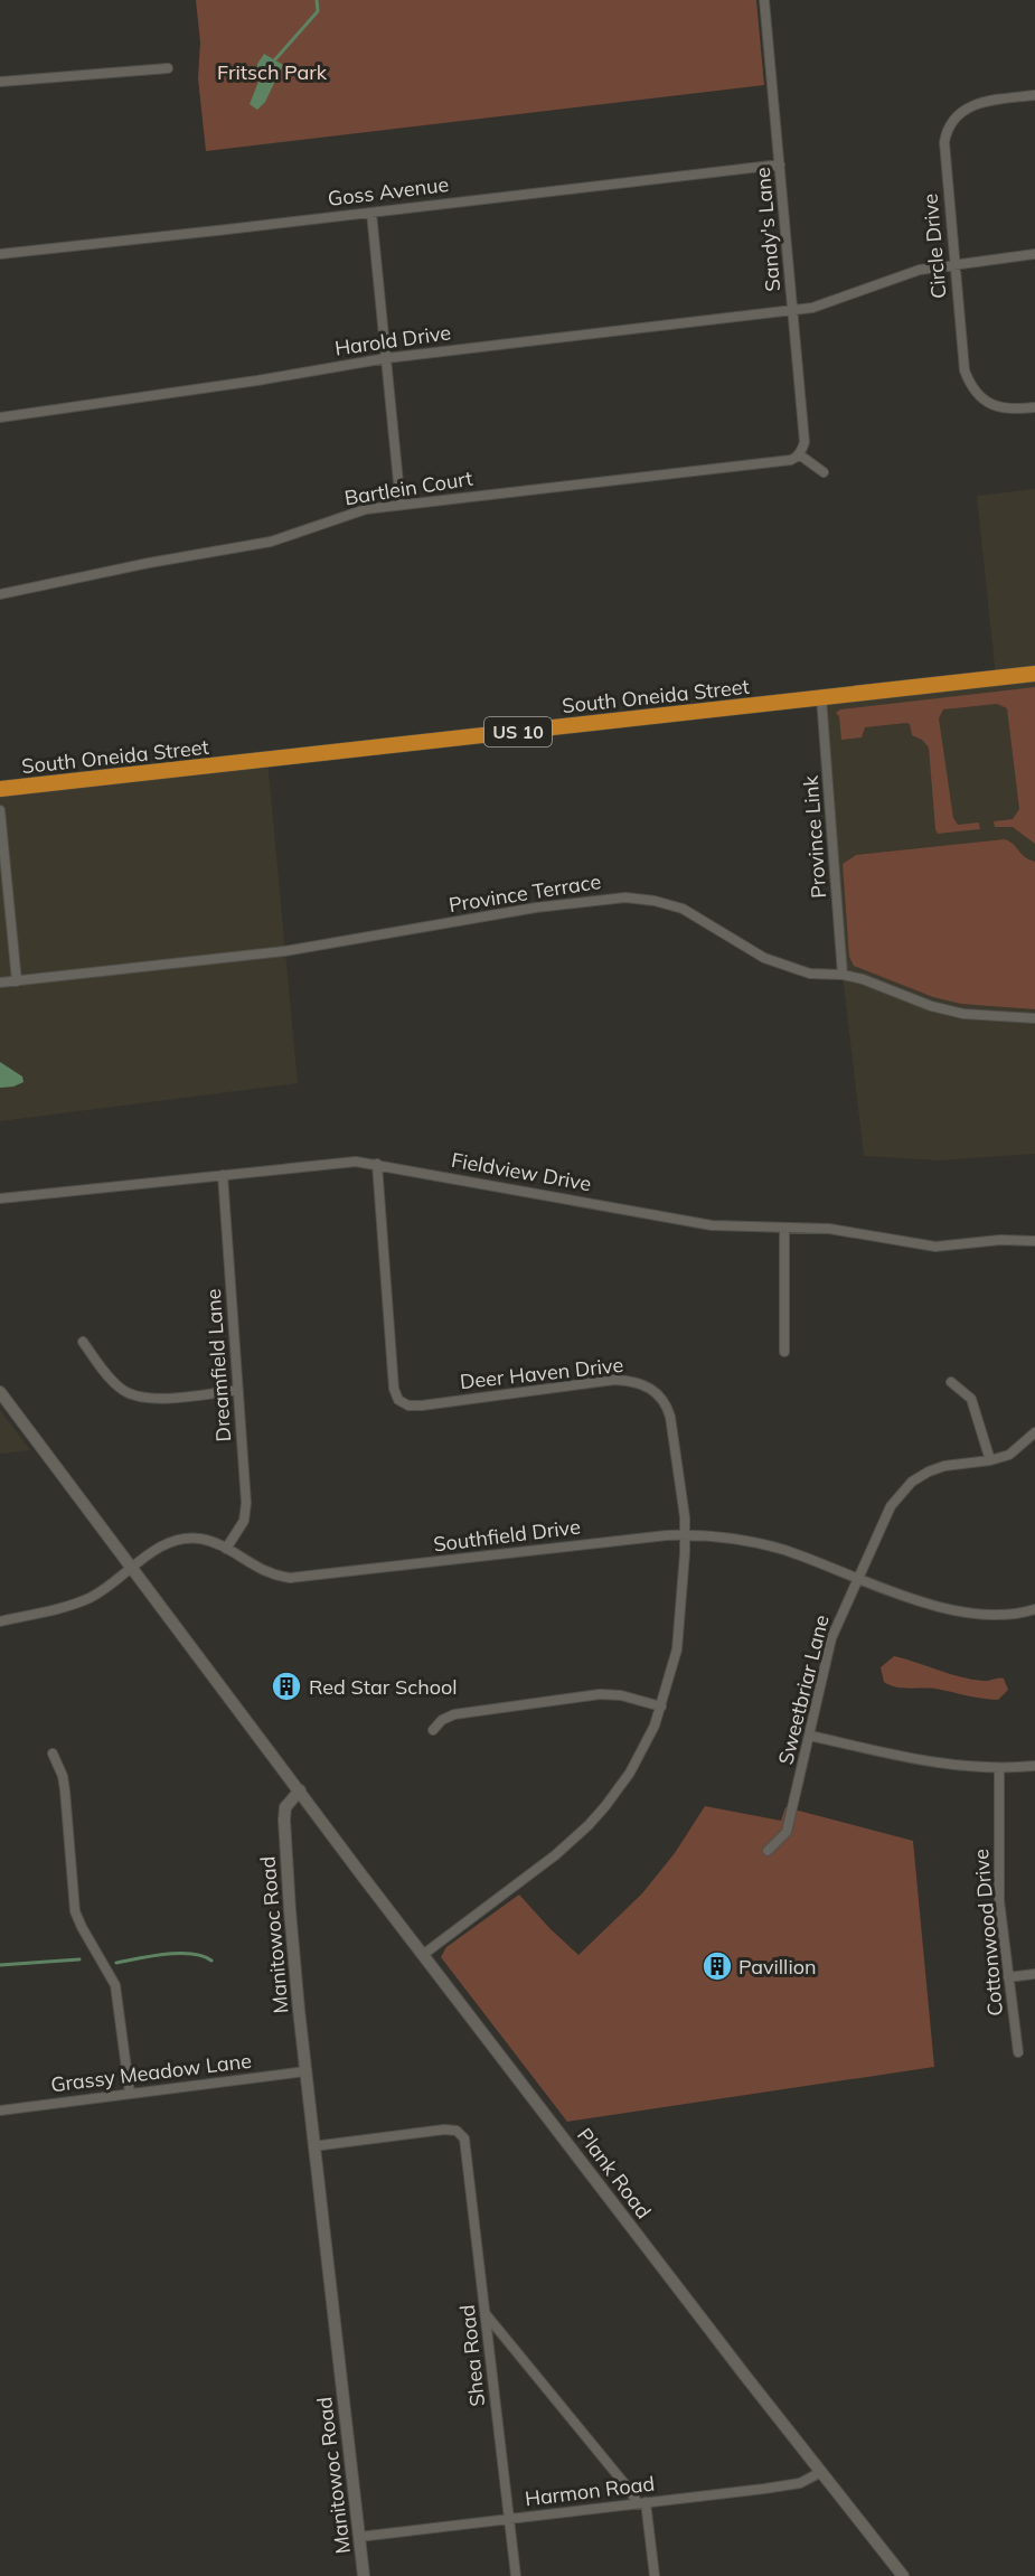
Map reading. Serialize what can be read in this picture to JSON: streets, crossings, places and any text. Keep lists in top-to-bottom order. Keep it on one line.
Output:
{"streets":{"highway":["South Oneida Street","US 10"],"street":["Goss Avenue","Sandy's Lane","Circle Drive","Harold Drive","Bartlein Court","Province Link","Province Terrace","Fieldview Drive","Dreamfield Lane","Deer Haven Drive","Southfield Drive","Sweetbriar Lane","Cottonwood Drive","Manitowoc Road","Grassy Meadow Lane","Plank Road","Shea Road","Harmon Road"]},"crossings":[["Goss Avenue","Sandy's Lane"],["Sandy's Lane","Harold Drive"],["Sandy's Lane","Bartlein Court"],["Circle Drive","Harold Drive"],["South Oneida Street","Province Link"],["Province Link","Province Terrace"],["Fieldview Drive","Dreamfield Lane"],["Fieldview Drive","Deer Haven Drive"],["Dreamfield Lane","Southfield Drive"],["Deer Haven Drive","Southfield Drive"],["Deer Haven Drive","Plank Road"],["Southfield Drive","Sweetbriar Lane"],["Manitowoc Road","Grassy Meadow Lane"],["Manitowoc Road","Plank Road"],["Manitowoc Road","Shea Road"],["Manitowoc Road","Harmon Road"],["Plank Road","Harmon Road"],["Shea Road","Harmon Road"]],"parks":["Fritsch Park"],"places":{"building":["Red Star School","Pavillion"]}}
